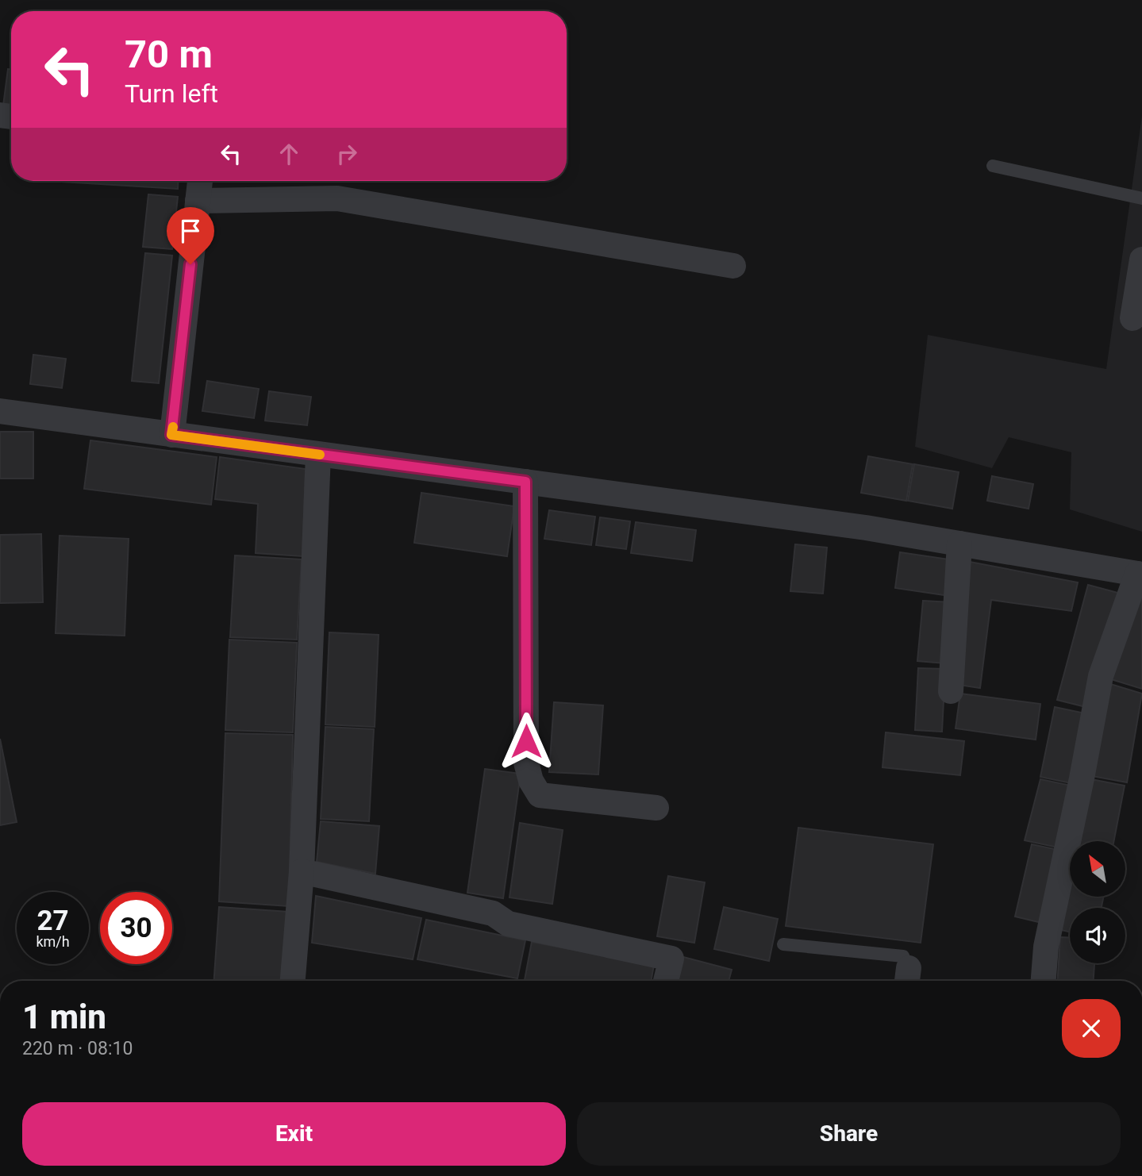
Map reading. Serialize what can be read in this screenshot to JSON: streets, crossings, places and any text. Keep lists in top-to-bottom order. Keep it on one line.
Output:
{"north":"top left","page":{"turn":["70 m","Turn left"],"speed":"27 km/h","limit":"30","heading":["1 min","220 m · 08:10"],"buttons":["Exit","Share"]}}
